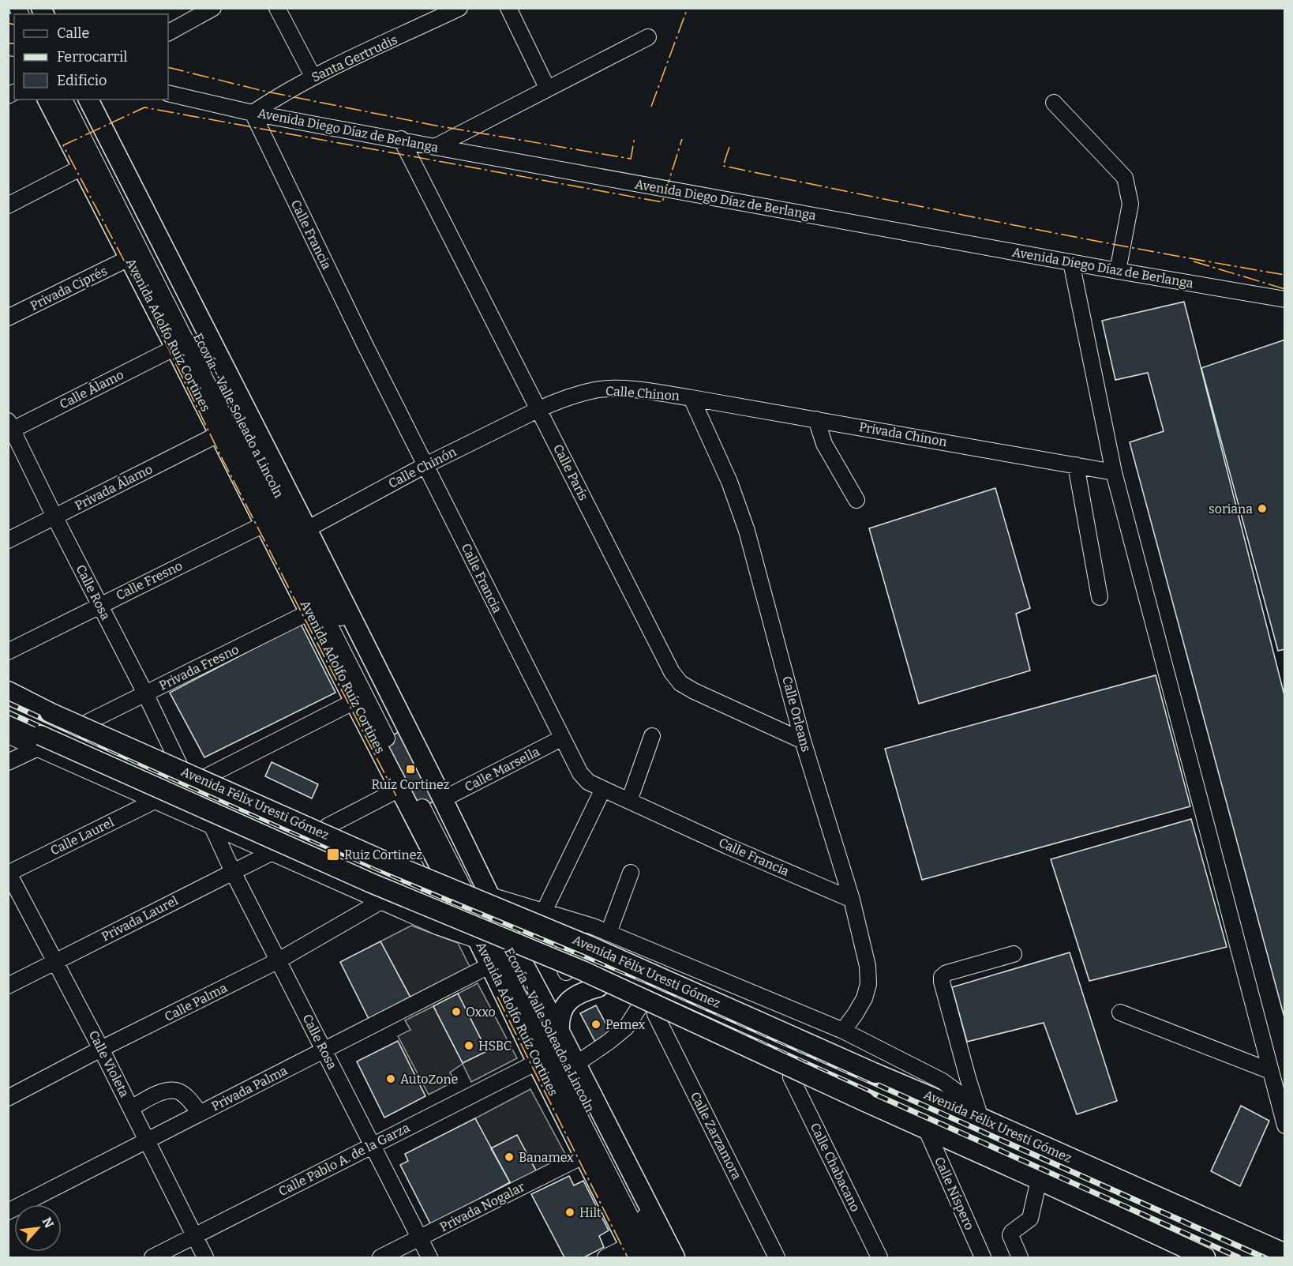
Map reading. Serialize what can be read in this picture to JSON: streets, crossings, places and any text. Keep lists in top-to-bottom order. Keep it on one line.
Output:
{"streets":{"main road":["Avenida Adolfo Ruíz Cortines","Avenida Félix Uresti Gómez"],"street":["Santa Gertrudis","Avenida Diego Díaz de Berlanga","Calle Francia","Privada Ciprés","Calle Álamo","Calle Chinon","Ecovía - Valle Soleado a Lincoln","Privada Chinon","Calle Chinón","Calle París","Privada Álamo","Calle Fresno","Calle Rosa","Privada Fresno","Calle Orleans","Calle Marsella","Calle Laurel","Privada Laurel","Calle Palma","Calle Violeta","Privada Palma","Calle Zarzamora","Calle Pablo A. de la Garza","Calle Chabacano","Calle Níspero","Privada Nogalar"]},"crossings":[["Santa Gertrudis","Avenida Diego Díaz de Berlanga"],["Santa Gertrudis","Calle Francia"],["Avenida Diego Díaz de Berlanga","Calle Francia"],["Avenida Diego Díaz de Berlanga","Calle París"],["Calle Francia","Calle Chinón"],["Calle Francia","Calle Orleans"],["Calle Francia","Calle Marsella"],["Privada Ciprés","Avenida Adolfo Ruíz Cortines"],["Avenida Adolfo Ruíz Cortines","Calle Álamo"],["Avenida Adolfo Ruíz Cortines","Privada Álamo"],["Avenida Adolfo Ruíz Cortines","Calle Fresno"],["Avenida Adolfo Ruíz Cortines","Privada Fresno"],["Avenida Adolfo Ruíz Cortines","Privada Palma"],["Avenida Adolfo Ruíz Cortines","Calle Pablo A. de la Garza"],["Avenida Adolfo Ruíz Cortines","Privada Nogalar"],["Calle Álamo","Calle Rosa"],["Calle Chinon","Privada Chinon"],["Calle Chinon","Calle Chinón"],["Calle Chinon","Calle París"],["Calle Chinon","Calle Orleans"],["Privada Chinon","Calle Orleans"],["Calle Chinón","Calle París"],["Calle París","Calle Orleans"],["Privada Álamo","Calle Rosa"],["Calle Fresno","Calle Rosa"],["Calle Rosa","Privada Fresno"],["Calle Rosa","Privada Laurel"],["Calle Rosa","Calle Palma"],["Calle Rosa","Privada Palma"],["Calle Rosa","Calle Pablo A. de la Garza"],["Calle Rosa","Privada Nogalar"],["Avenida Félix Uresti Gómez","Calle Níspero"],["Calle Laurel","Calle Violeta"],["Privada Laurel","Calle Violeta"],["Calle Palma","Calle Violeta"],["Calle Violeta","Privada Palma"],["Calle Violeta","Calle Pablo A. de la Garza"]],"places":{"other":["soriana","Oxxo","Pemex","HSBC","AutoZone","Banamex","Hilt"],"transit":["Ruíz Cortinez","Ruiz Cortinez"]},"legend":["Calle","Ferrocarril","Edificio"],"north":"top right"}
